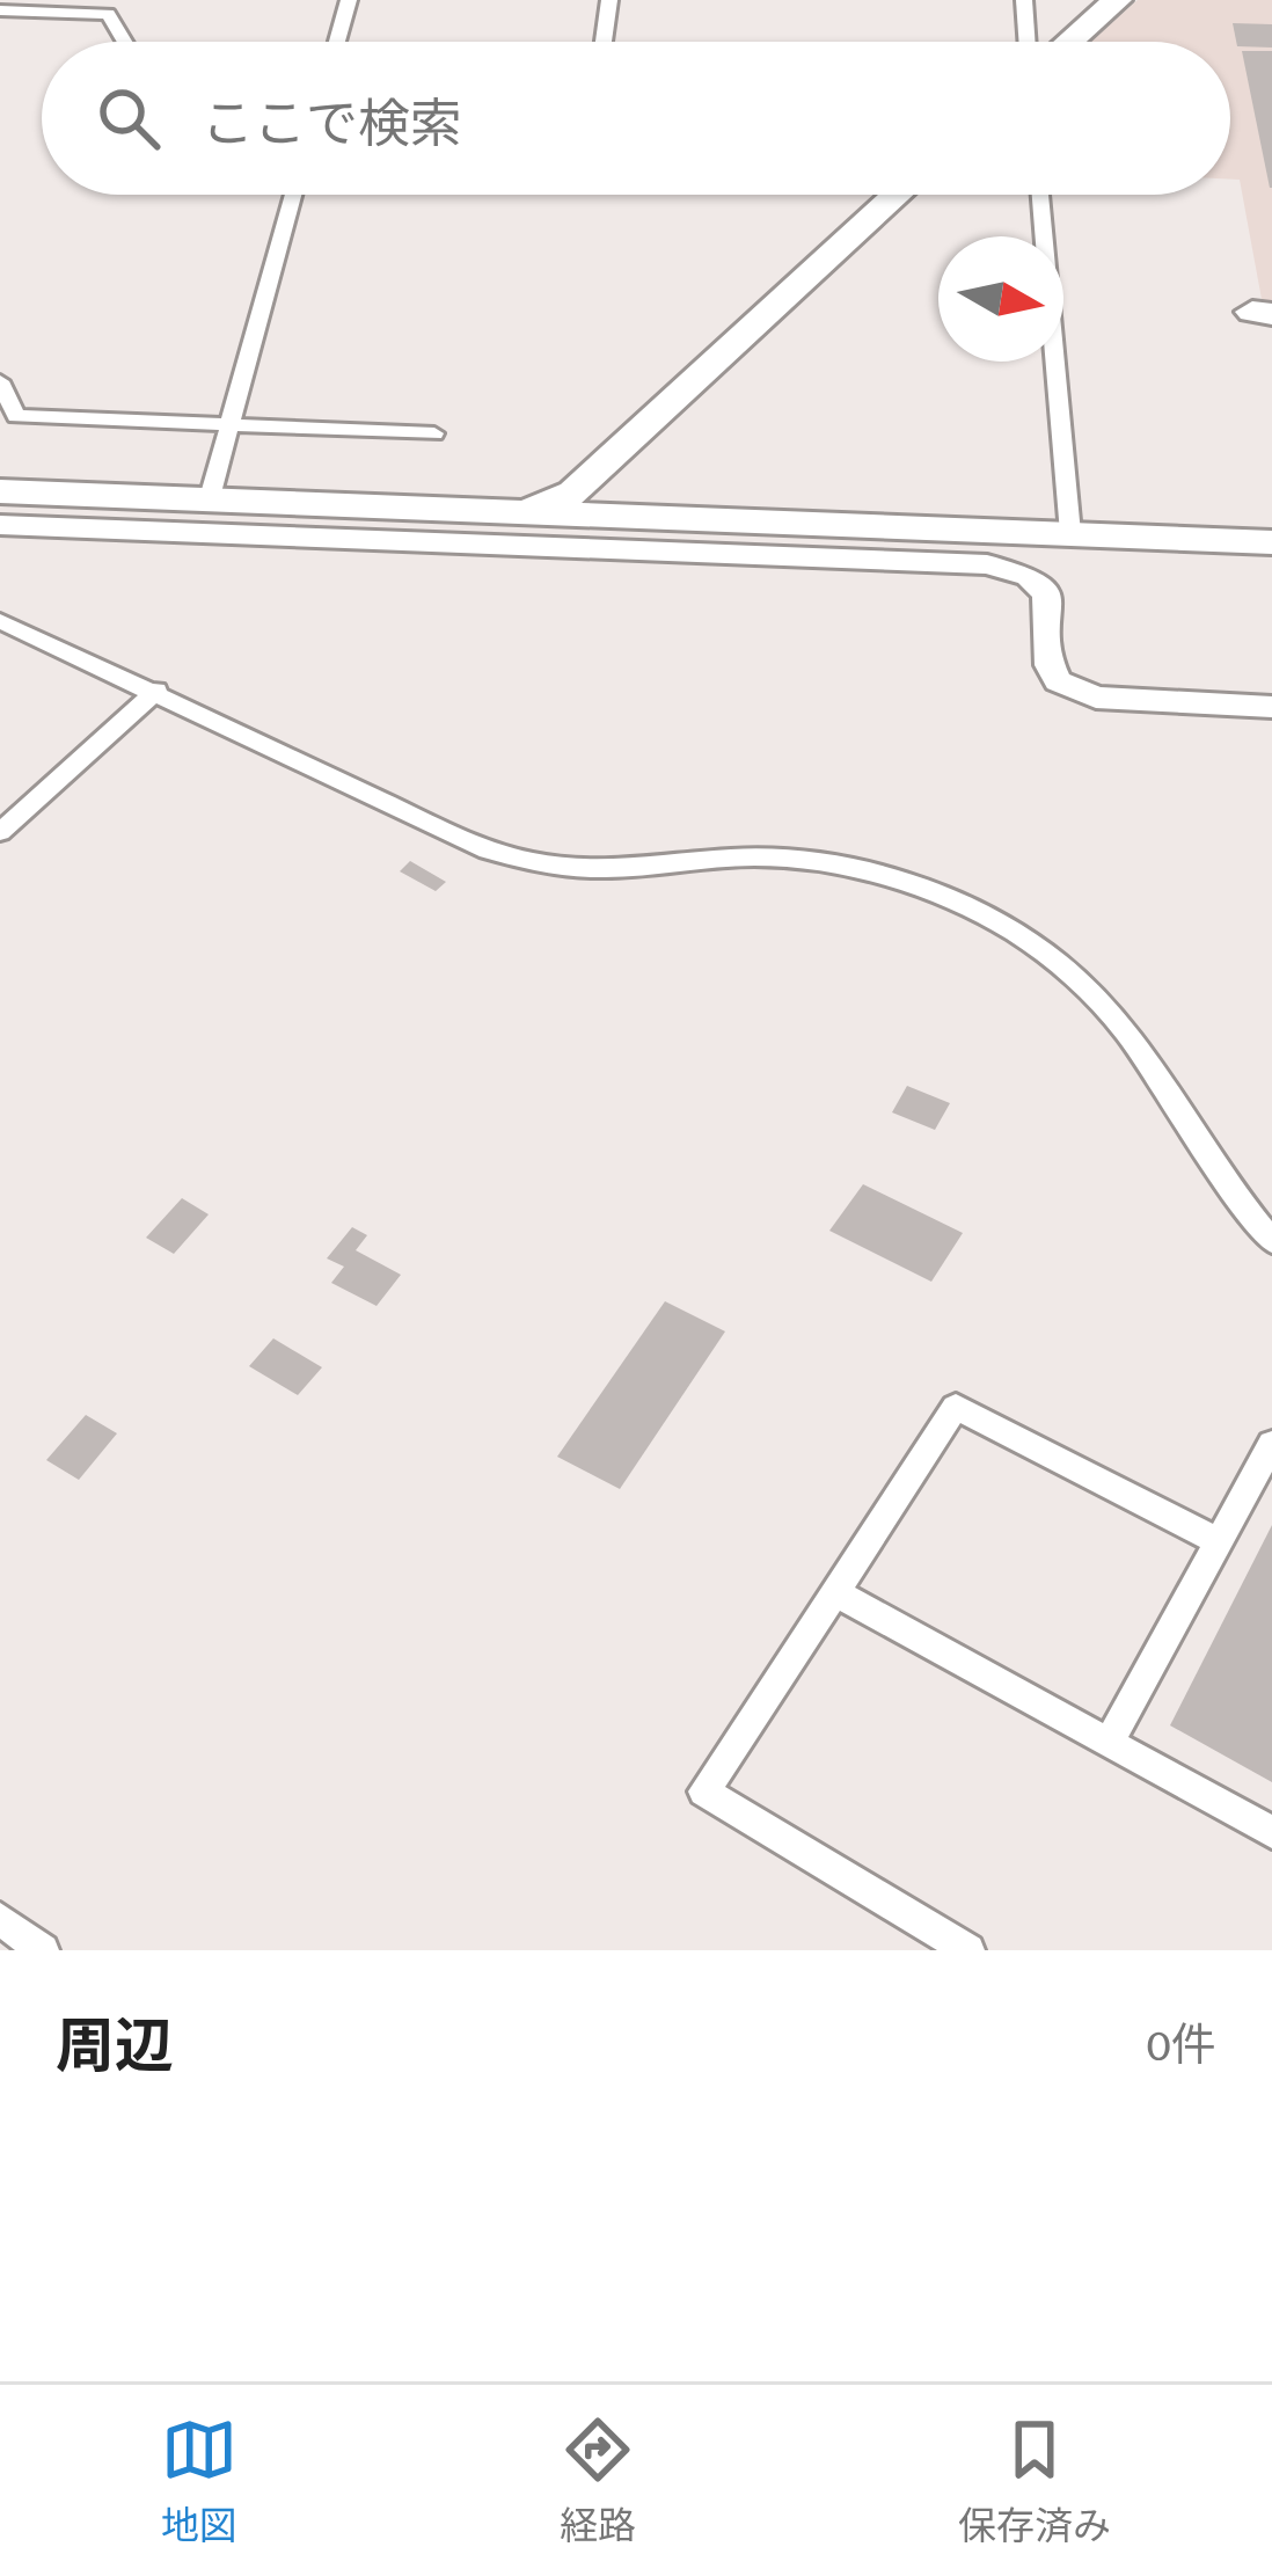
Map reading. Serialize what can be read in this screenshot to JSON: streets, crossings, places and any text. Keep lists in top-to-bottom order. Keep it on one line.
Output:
{"north":"right","page":{"search":"ここで検索","heading":["周辺","0件"],"nav":["地図","経路","保存済み"]}}
